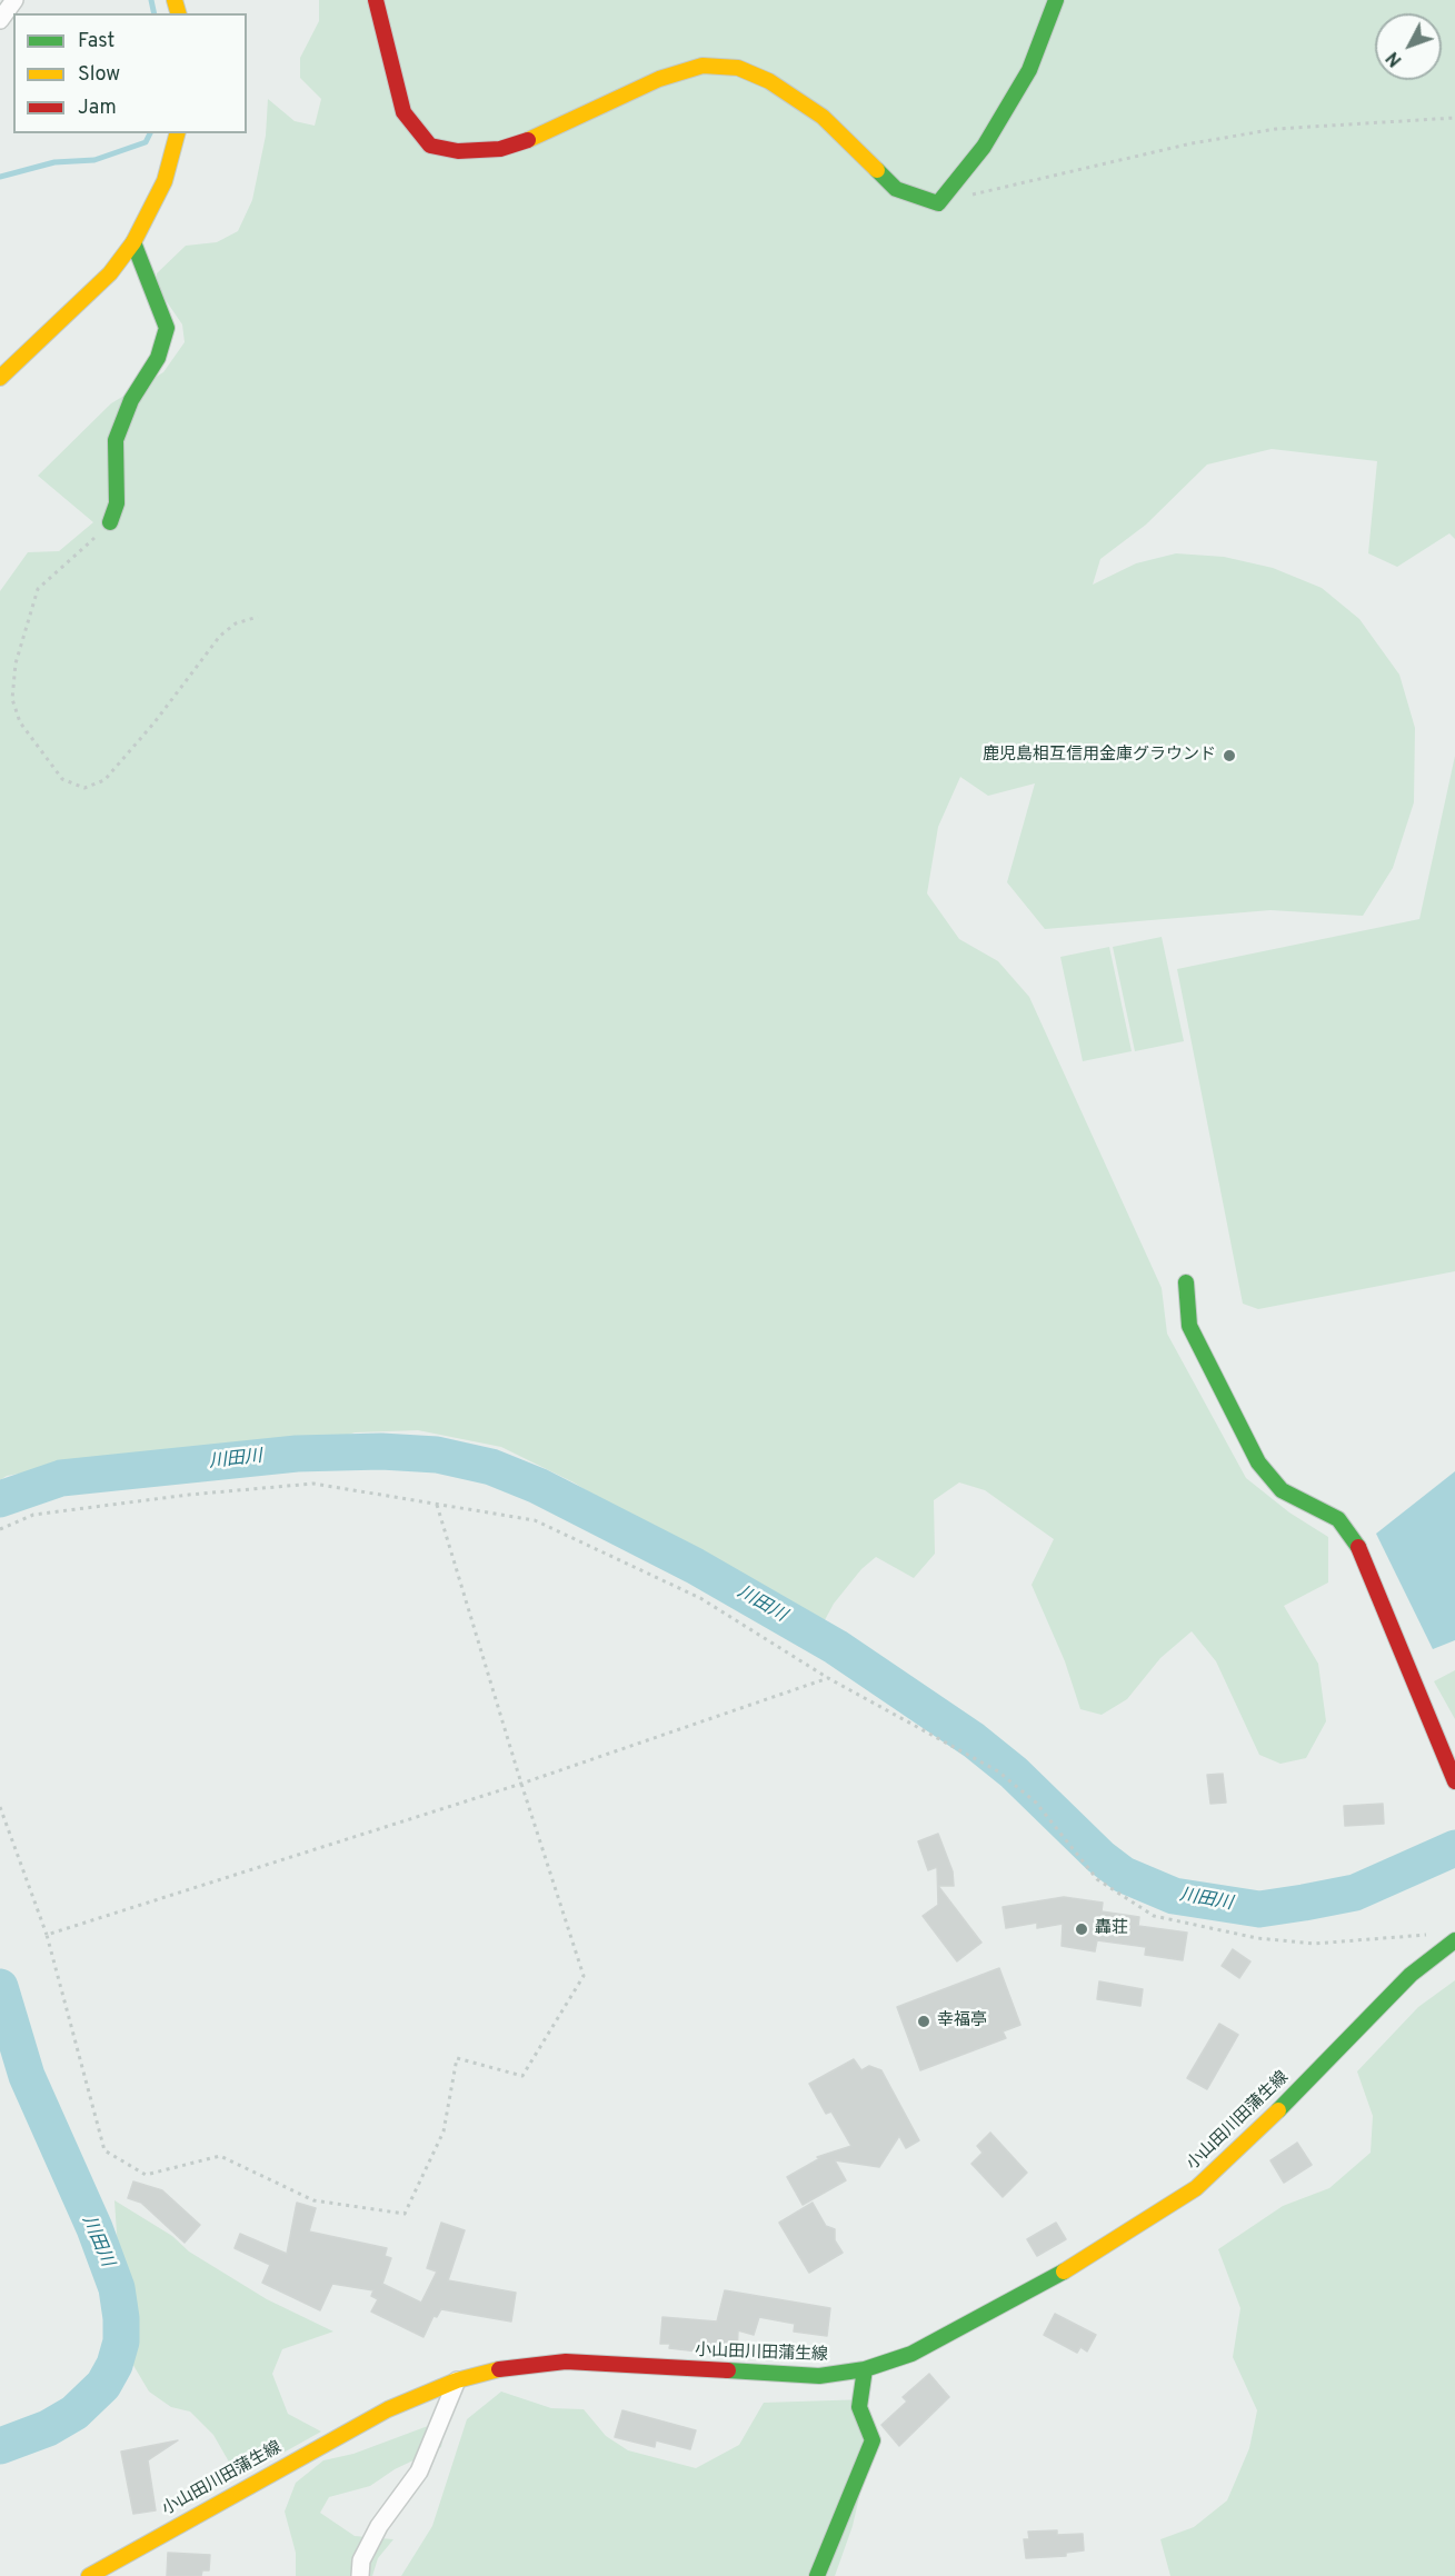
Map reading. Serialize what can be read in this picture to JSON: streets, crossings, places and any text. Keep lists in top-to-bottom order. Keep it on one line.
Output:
{"streets":{"street":["小山田川田蒲生線"]},"water":["川田川"],"places":["鹿児島相互信用金庫グラウンド","轟荘","幸福亭"],"legend":["Fast","Slow","Jam"],"north":"bottom left"}
